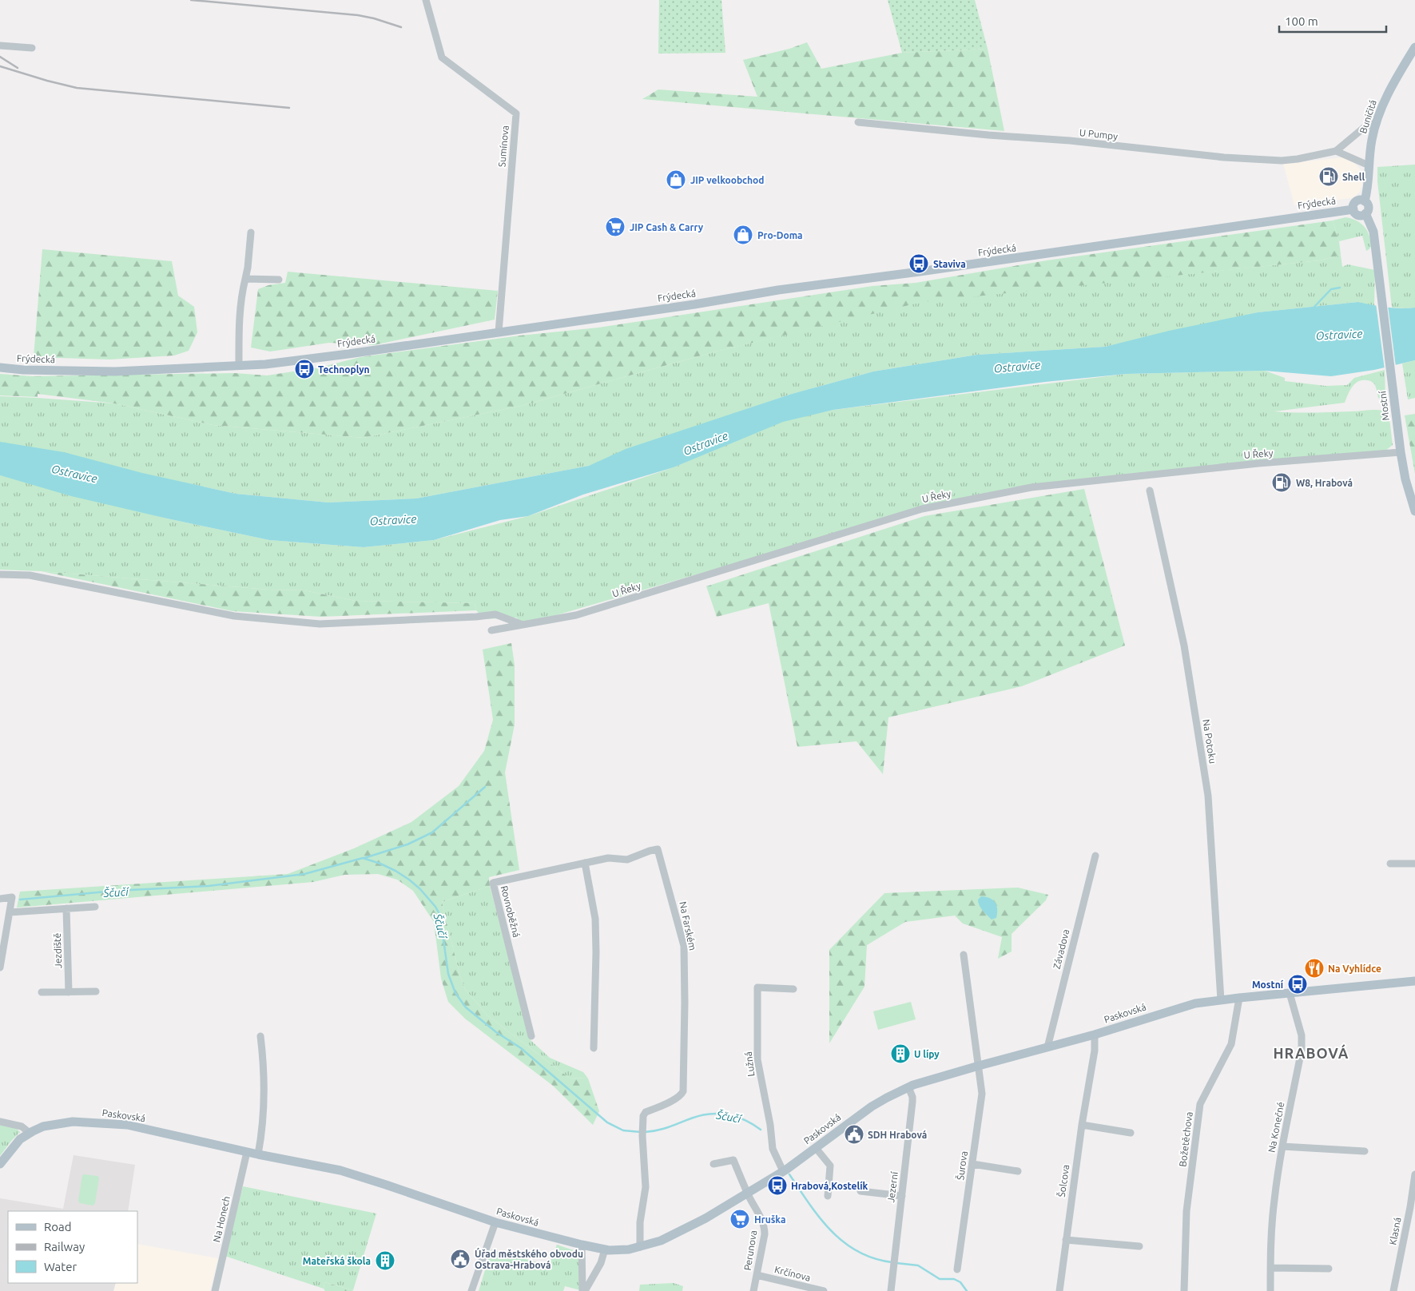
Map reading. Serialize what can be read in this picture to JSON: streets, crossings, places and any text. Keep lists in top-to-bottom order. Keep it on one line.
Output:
{"streets":{"main road":["Buničitá","Frýdecká","Mostní","Paskovská"],"street":["U Pumpy","Sumínova","U Řeky","Na Potoku","Rovnoběžná","Na Farském","Závadova","Jezdiště","Lužná","Na Konečné","Božetěchova","Šurova","Šolcova","Jezerní","Na Honech","Klasná","Perunova","Krčínova"]},"crossings":[["Buničitá","U Pumpy"],["Buničitá","Frýdecká"],["Buničitá","Mostní"],["Sumínova","Frýdecká"],["Frýdecká","Mostní"],["Mostní","U Řeky"],["Na Potoku","Paskovská"],["Rovnoběžná","Na Farském"],["Na Farském","Paskovská"],["Závadova","Paskovská"],["Paskovská","Lužná"],["Paskovská","Na Konečné"],["Paskovská","Božetěchova"],["Paskovská","Šurova"],["Paskovská","Šolcova"],["Paskovská","Jezerní"],["Paskovská","Na Honech"],["Paskovská","Perunova"],["Perunova","Krčínova"]],"districts":["HRABOVÁ"],"water":["Ostravice","Ščučí"],"places":{"fuel station":["Shell","W8, Hrabová"],"shop":["JIP velkoobchod","Pro-Doma"],"supermarket":["JIP Cash & Carry","Hruška"],"bus stop":["Staviva","Technoplyn","Mostní","Hrabová,Kostelík"],"restaurant":["Na Vyhlídce"],"building":["U lípy","Mateřská škola"],"public building":["SDH Hrabová","Úřad městského obvodu Ostrava-Hrabová"]},"legend":["Road","Railway","Water"],"scale_bar":"100 m"}
